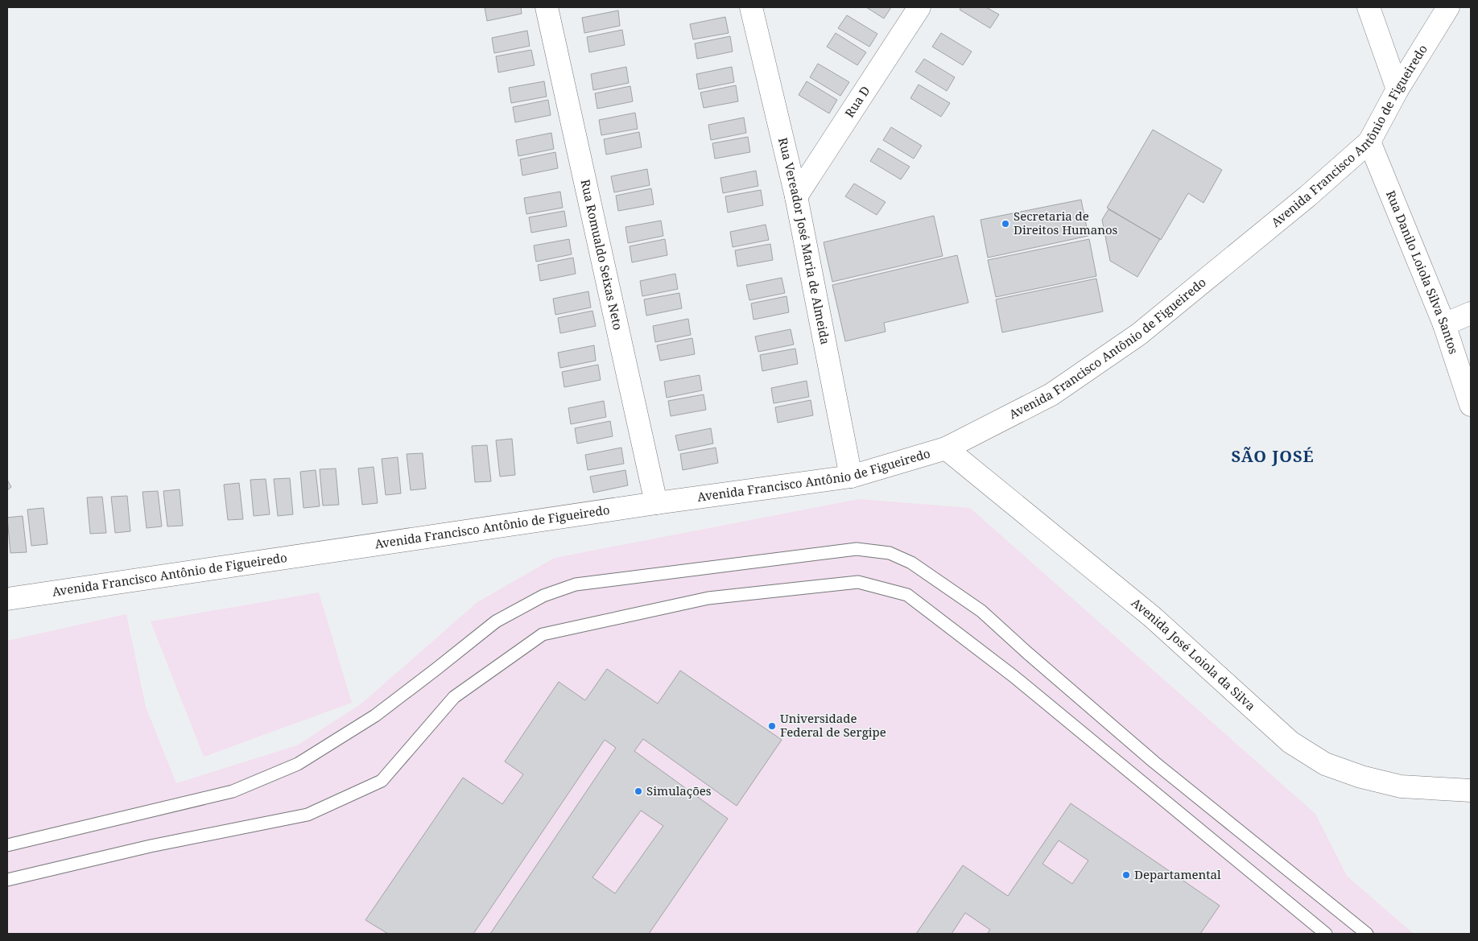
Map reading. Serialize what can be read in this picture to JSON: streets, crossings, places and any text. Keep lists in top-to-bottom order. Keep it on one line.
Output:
{"streets":{"street":["Rua D","Avenida Francisco Antônio de Figueiredo","Rua Vereador José Maria de Almeida","Rua Romualdo Seixas Neto","Rua Danilo Loiola Silva Santos","Avenida José Loiola da Silva"]},"crossings":[["Rua D","Rua Vereador José Maria de Almeida"],["Avenida Francisco Antônio de Figueiredo","Rua Vereador José Maria de Almeida"],["Avenida Francisco Antônio de Figueiredo","Rua Romualdo Seixas Neto"],["Avenida Francisco Antônio de Figueiredo","Rua Danilo Loiola Silva Santos"],["Avenida Francisco Antônio de Figueiredo","Avenida José Loiola da Silva"]],"districts":["SÃO JOSÉ"],"places":["Secretaria de Direitos Humanos","Universidade Federal de Sergipe","Simulações","Departamental"]}
